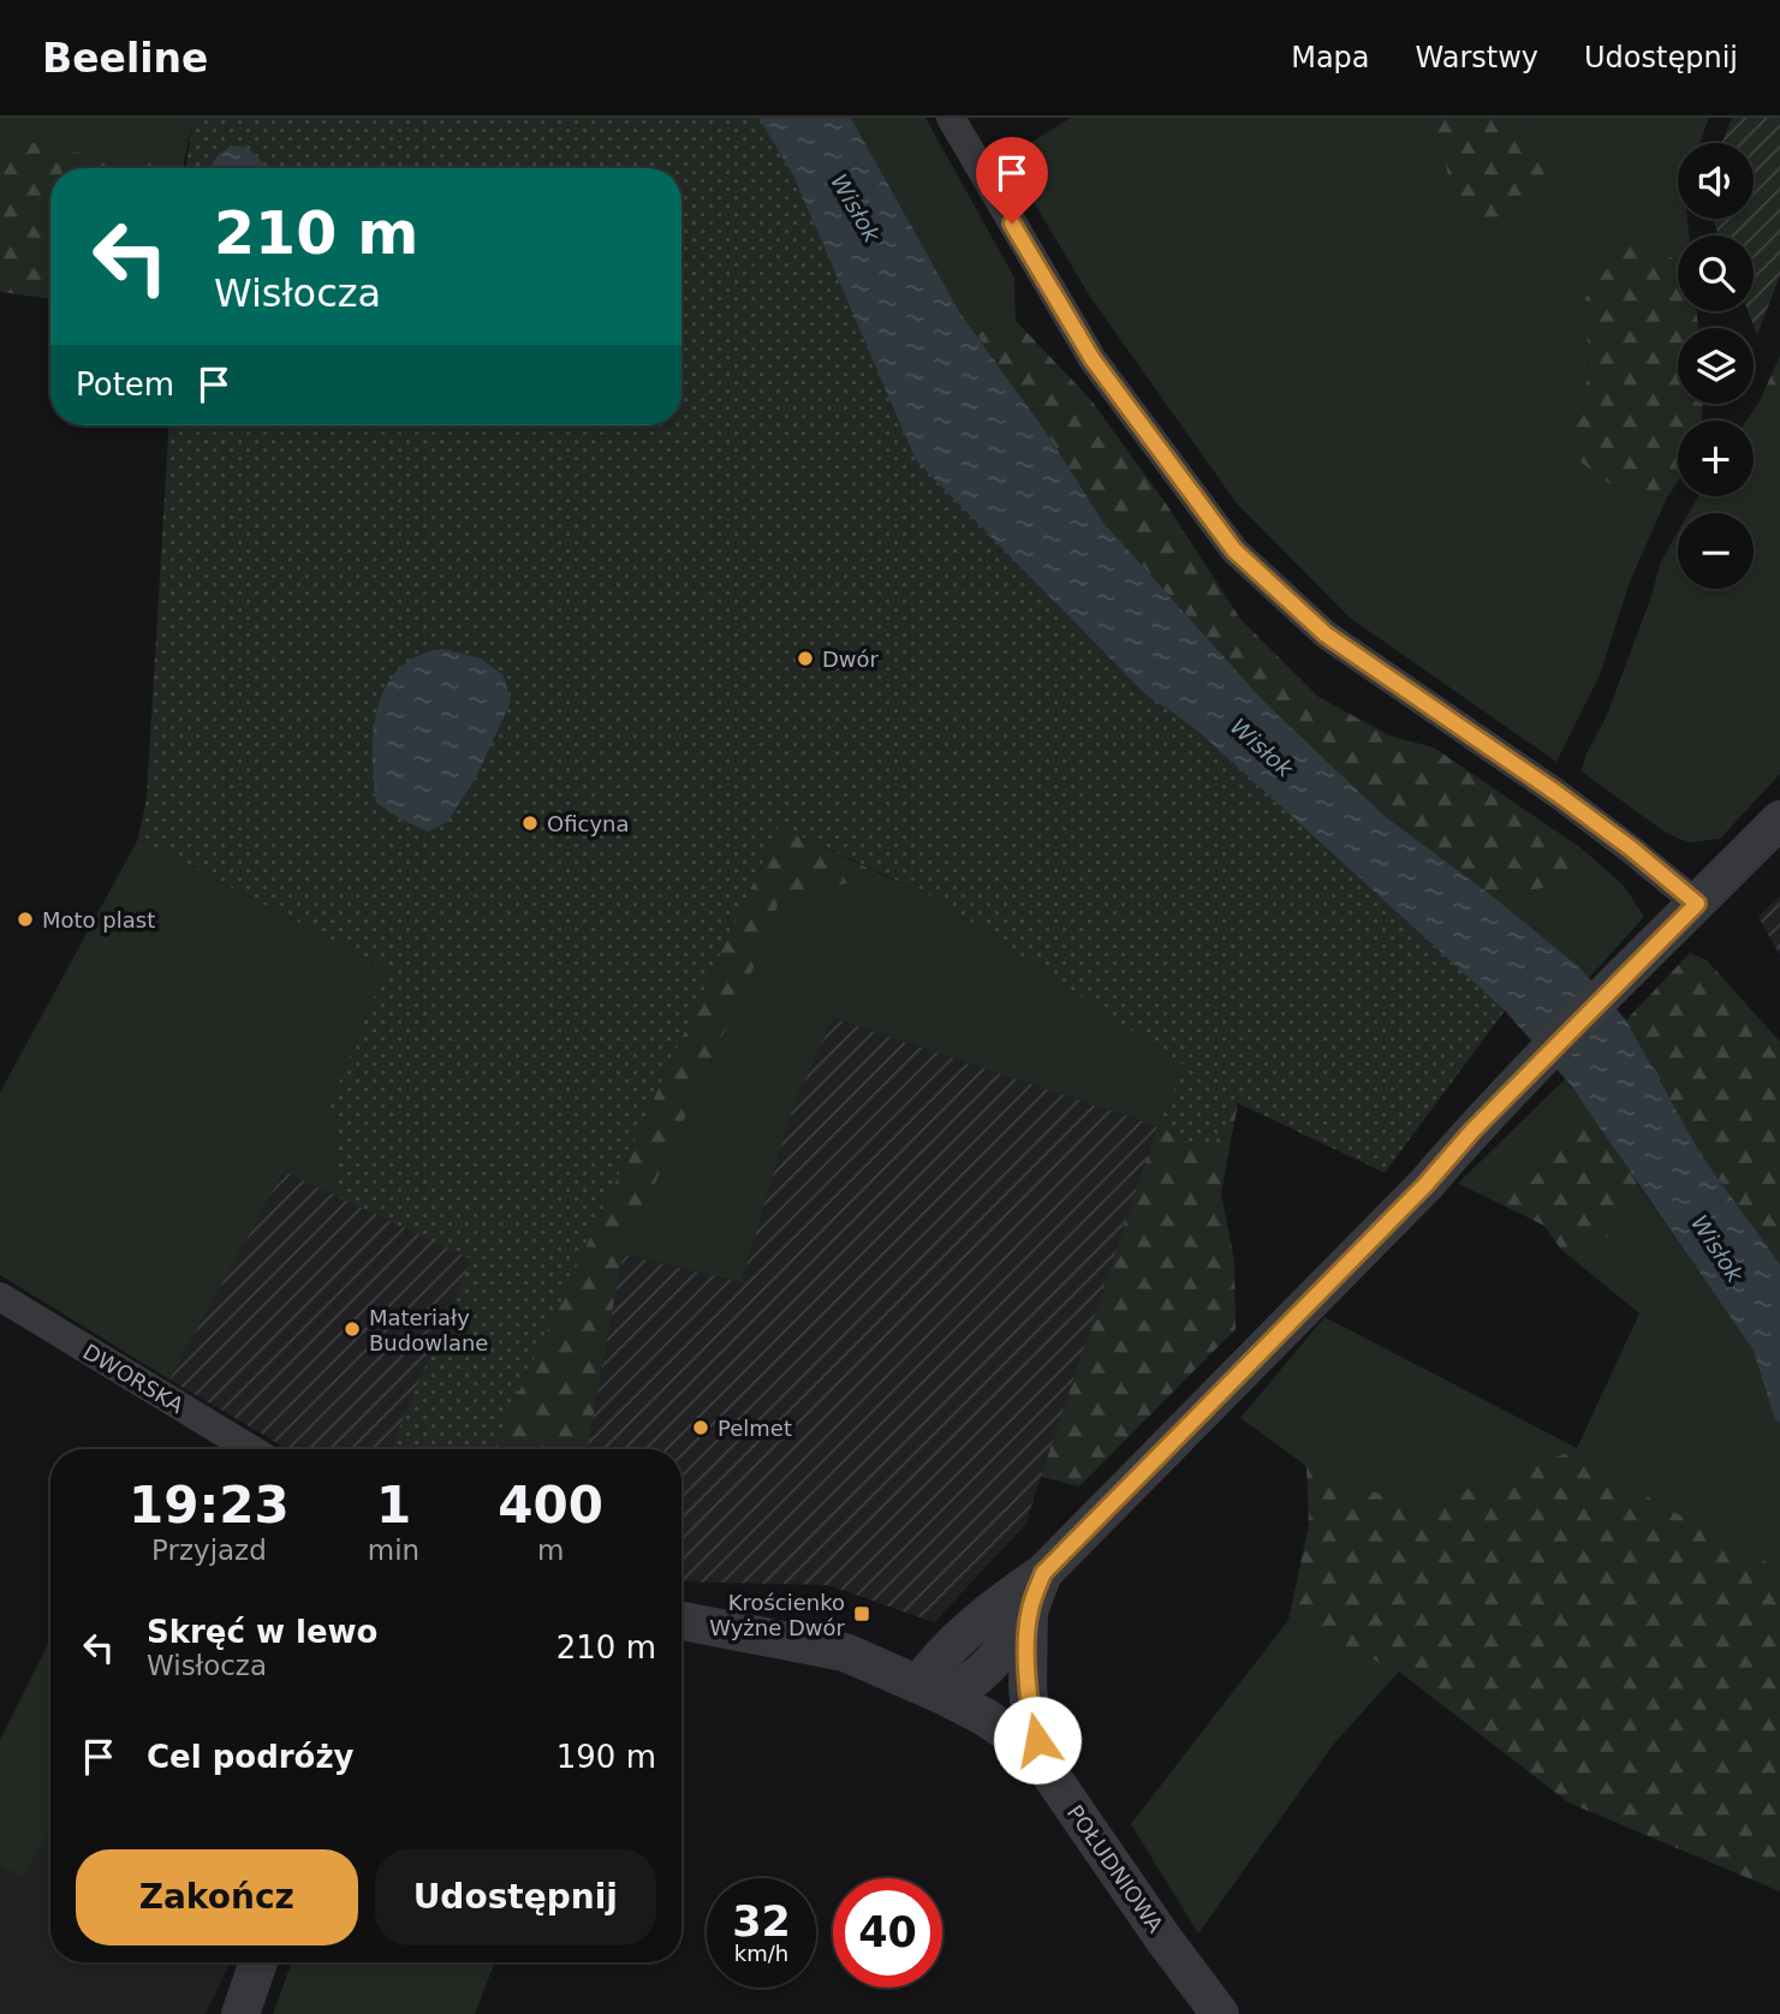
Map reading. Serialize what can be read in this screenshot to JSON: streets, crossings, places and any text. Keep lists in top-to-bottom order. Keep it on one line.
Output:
{"streets":{"street":["DWORSKA","POŁUDNIOWA"]},"water":["Wisłok"],"places":{"other":["Dwór","Oficyna","Moto plast","Materiały Budowlane","Pelmet"],"transit":["Krościenko Wyżne Dwór"]},"page":{"header":"Beeline","nav":["Mapa","Warstwy","Udostępnij"],"map_buttons":["+","−"],"turn":["210 m","Wisłocza"],"then":"Potem","eta":["19:23","Przyjazd","1","min","400","m"],"list":[{"name":"Skręć w lewo","note":"Wisłocza","value":"210 m"},{"name":"Cel podróży","value":"190 m"}],"buttons":["Zakończ","Udostępnij"],"speed":"32 km/h","limit":"40"}}
